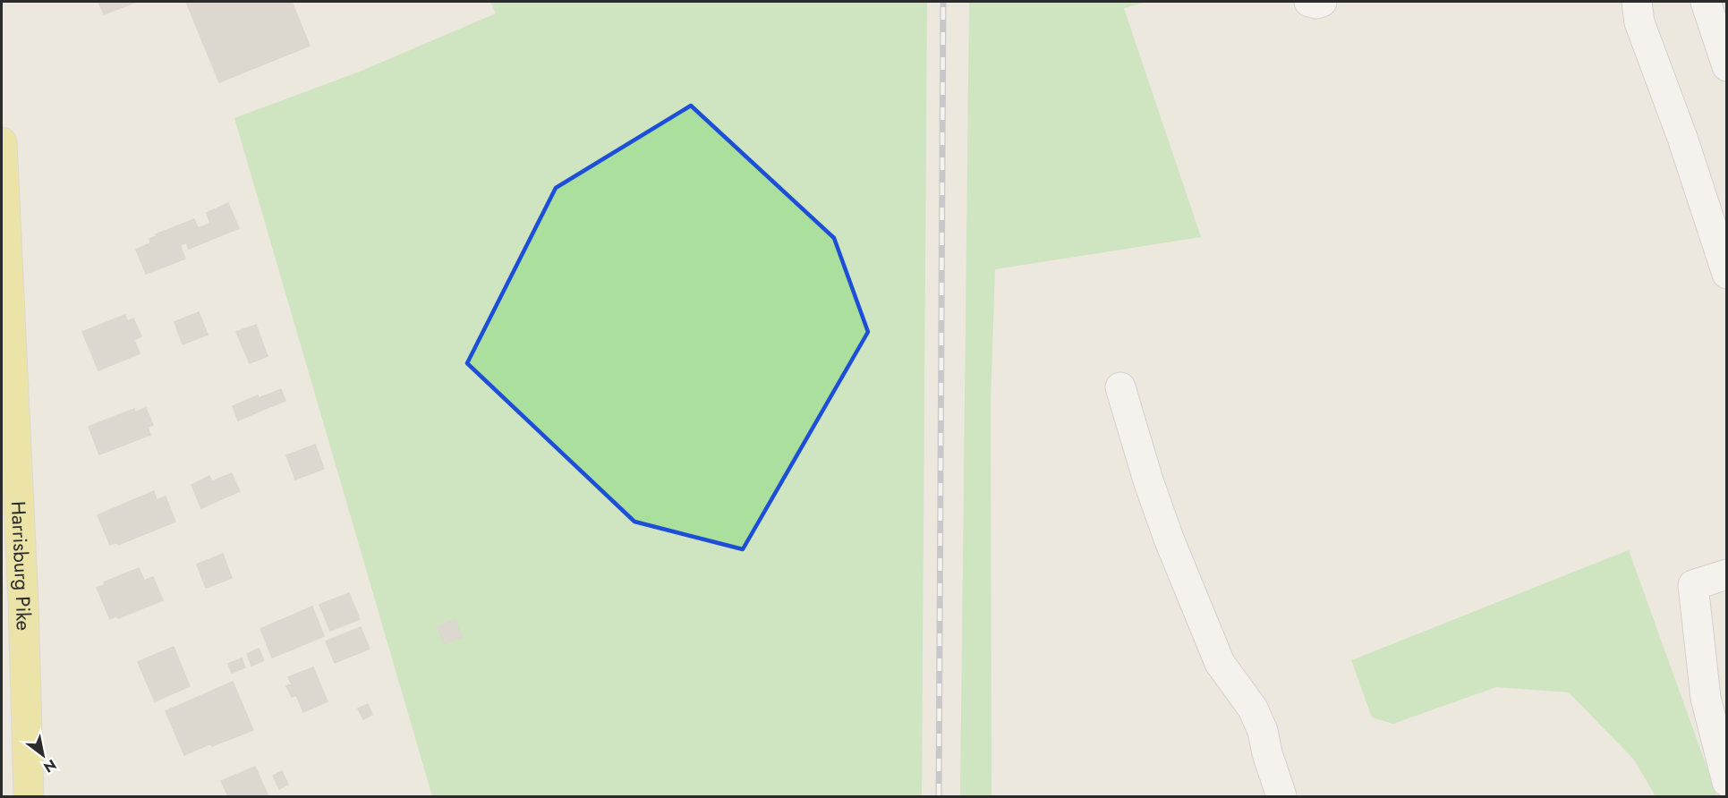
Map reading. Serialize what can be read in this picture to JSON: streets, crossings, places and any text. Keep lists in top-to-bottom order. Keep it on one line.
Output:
{"streets":{"main road":["Harrisburg Pike"]},"north":"bottom right"}
